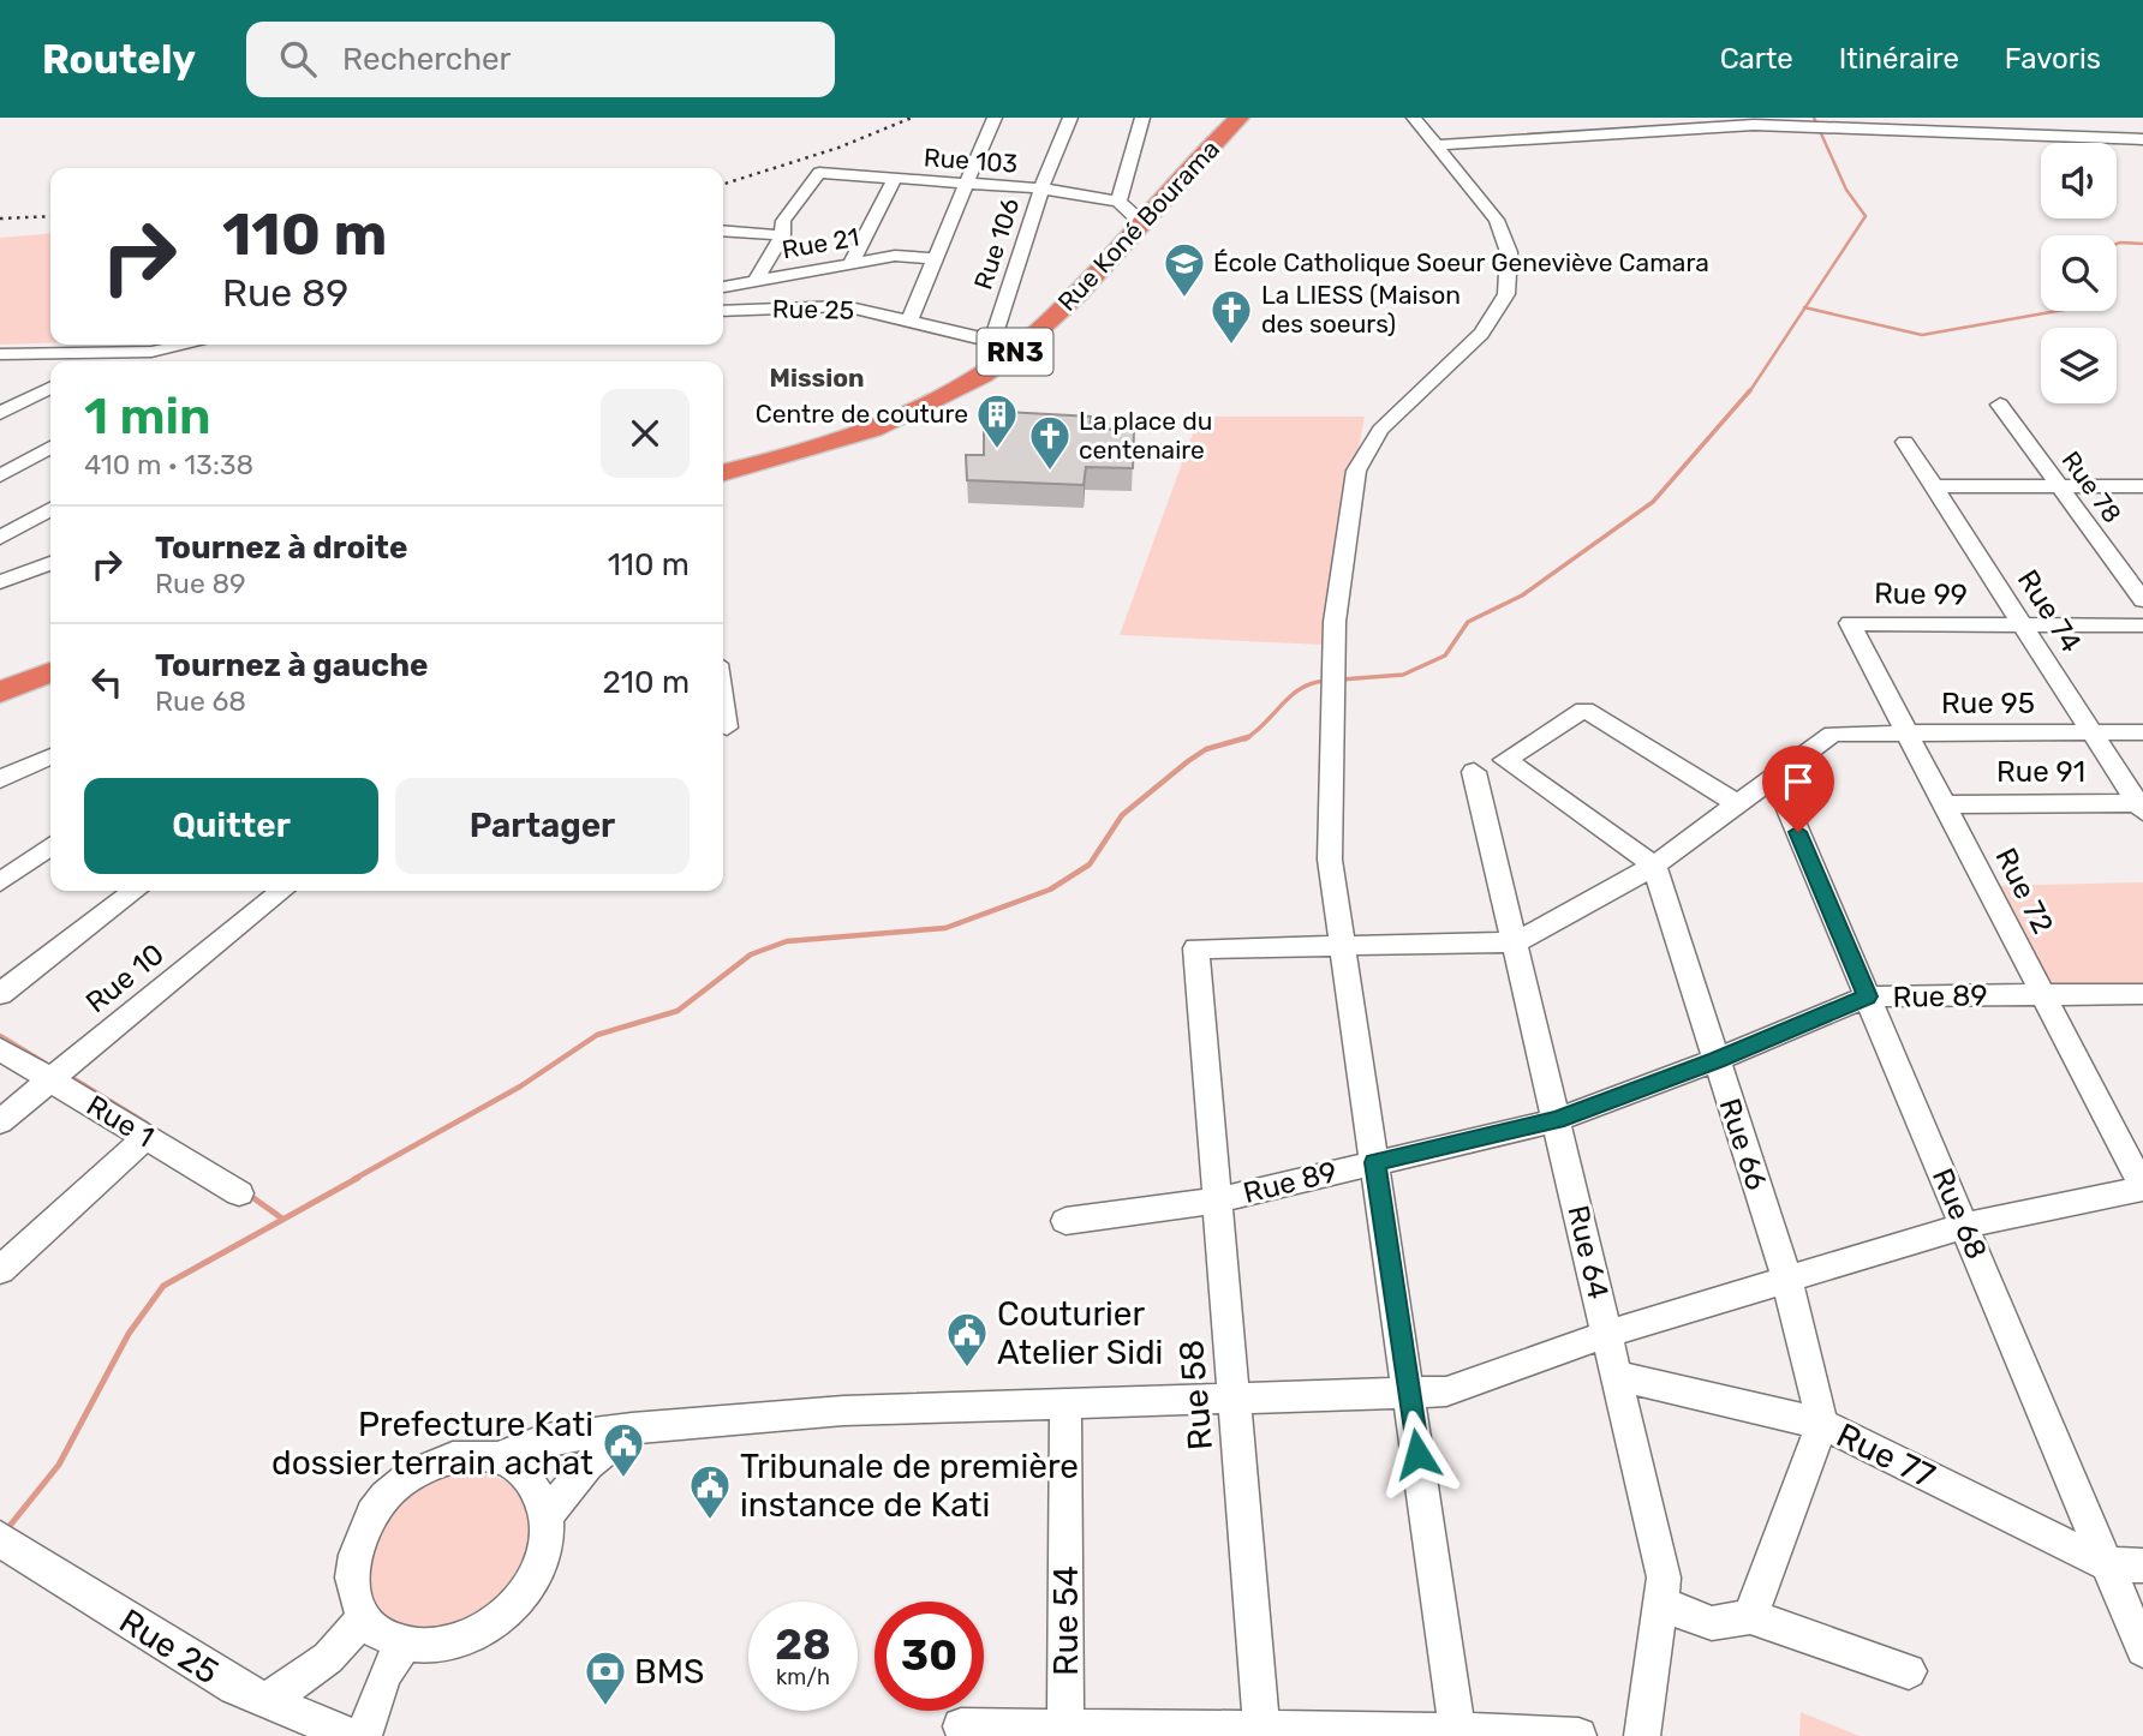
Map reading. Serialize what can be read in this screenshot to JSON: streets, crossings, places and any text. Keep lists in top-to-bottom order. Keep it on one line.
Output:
{"streets":{"highway":["Rue Koné Bourama","RN3"],"street":["Rue 103","Rue 21","Rue 106","Rue 25","Rue 78","Rue 99","Rue 74","Rue 95","Rue 91","Rue 72","Rue 10","Rue 89","Rue 1","Rue 66","Rue 68","Rue 64","Rue 58","Rue 77","Rue 54"]},"crossings":[["Rue 103","Rue Koné Bourama"],["Rue 103","Rue 106"],["Rue Koné Bourama","Rue 25"],["Rue 106","Rue 25"],["Rue 99","Rue 74"],["Rue 99","Rue 72"],["Rue 74","Rue 95"],["Rue 74","Rue 91"],["Rue 95","Rue 72"],["Rue 95","Rue 68"],["Rue 91","Rue 72"],["Rue 72","Rue 89"],["Rue 10","Rue 1"],["Rue 89","Rue 66"],["Rue 89","Rue 68"],["Rue 89","Rue 64"],["Rue 89","Rue 58"],["Rue 66","Rue 77"],["Rue 68","Rue 77"],["Rue 64","Rue 77"]],"districts":["Mission"],"places":{"school or university":["École Catholique Soeur Geneviève Camara"],"church":["La LIESS (Maison des soeurs)","La place du centenaire"],"building":["Centre de couture"],"public building":["Couturier Atelier Sidi","Prefecture Kati dossier terrain achat","Tribunale de première instance de Kati"],"bank":["BMS"]},"page":{"header":"Routely","search":"Rechercher","nav":["Carte","Itinéraire","Favoris"],"turn":["110 m","Rue 89"],"heading":["1 min","410 m · 13:38"],"list":[{"name":"Tournez à droite","note":"Rue 89","value":"110 m"},{"name":"Tournez à gauche","note":"Rue 68","value":"210 m"}],"buttons":["Quitter","Partager"],"speed":"28 km/h","limit":"30"}}
